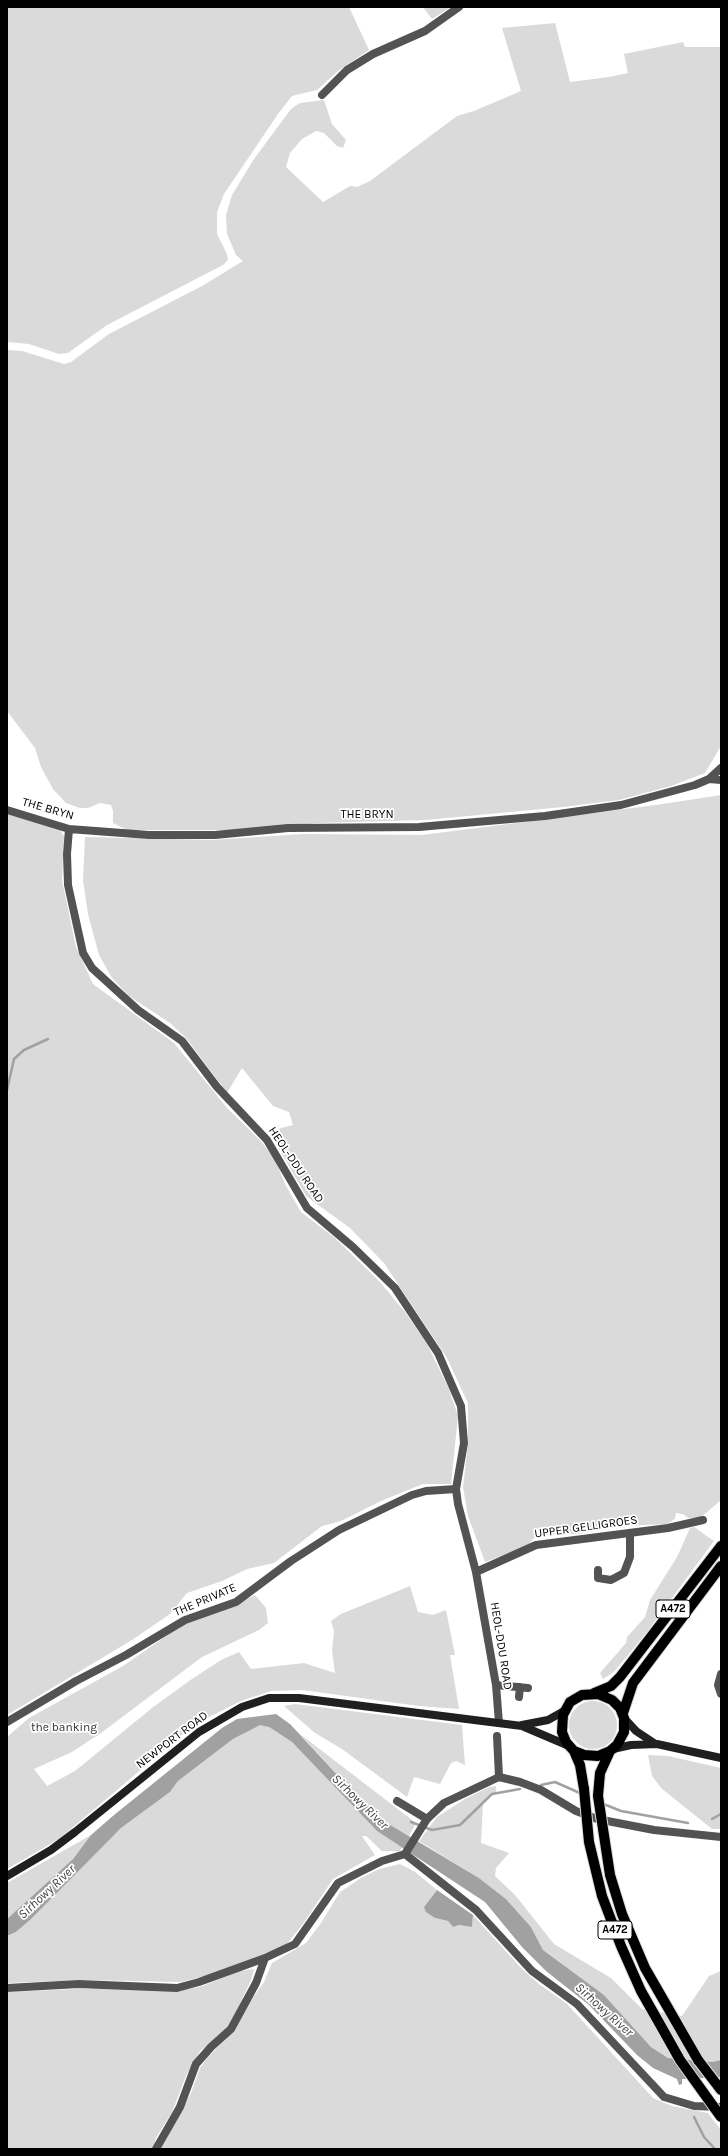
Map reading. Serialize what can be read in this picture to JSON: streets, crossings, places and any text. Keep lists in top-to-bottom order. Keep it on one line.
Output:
{"streets":{"main road":["A472","NEWPORT ROAD"],"street":["THE BRYN","HEOL-DDU ROAD","UPPER GELLIGROES","THE PRIVATE"]},"crossings":[["THE BRYN","HEOL-DDU ROAD"],["HEOL-DDU ROAD","UPPER GELLIGROES"],["HEOL-DDU ROAD","THE PRIVATE"],["HEOL-DDU ROAD","NEWPORT ROAD"],["A472","NEWPORT ROAD"]],"water":["Sirhowy River"],"parks":["the banking"]}
